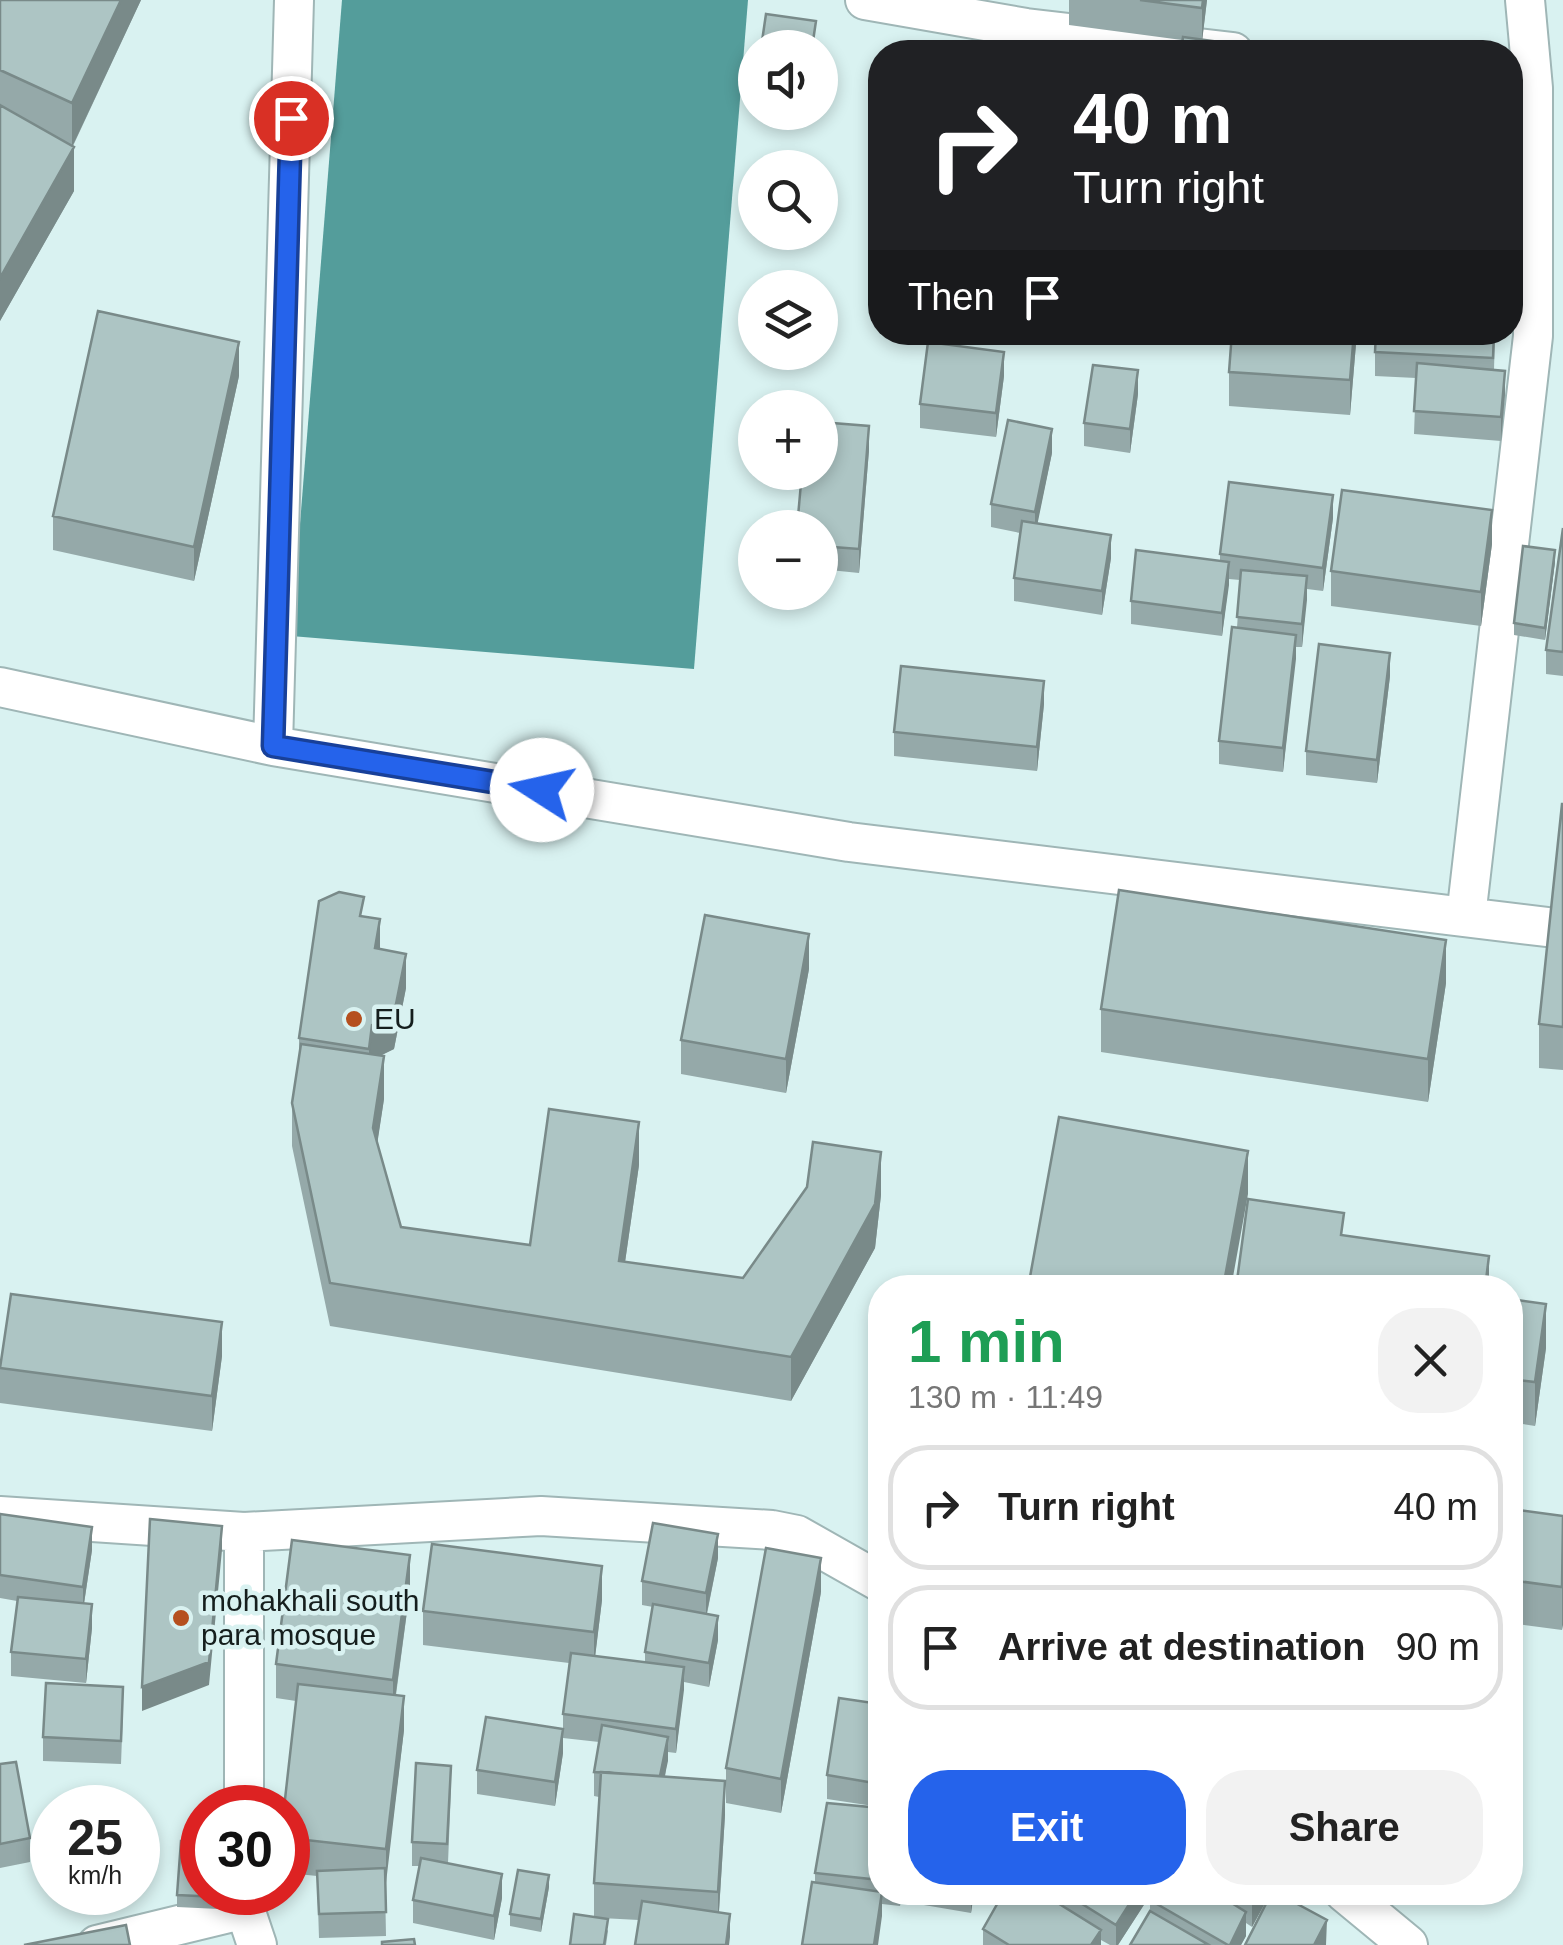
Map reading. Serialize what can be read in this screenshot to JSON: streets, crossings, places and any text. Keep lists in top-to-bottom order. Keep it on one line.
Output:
{"places":["EU","mohakhali south para mosque"],"page":{"map_buttons":["+","−"],"turn":["40 m","Turn right"],"then":"Then","heading":["1 min","130 m · 11:49"],"list":[{"name":"Turn right","value":"40 m"},{"name":"Arrive at destination","value":"90 m"}],"buttons":["Exit","Share"],"speed":"25 km/h","limit":"30"}}
